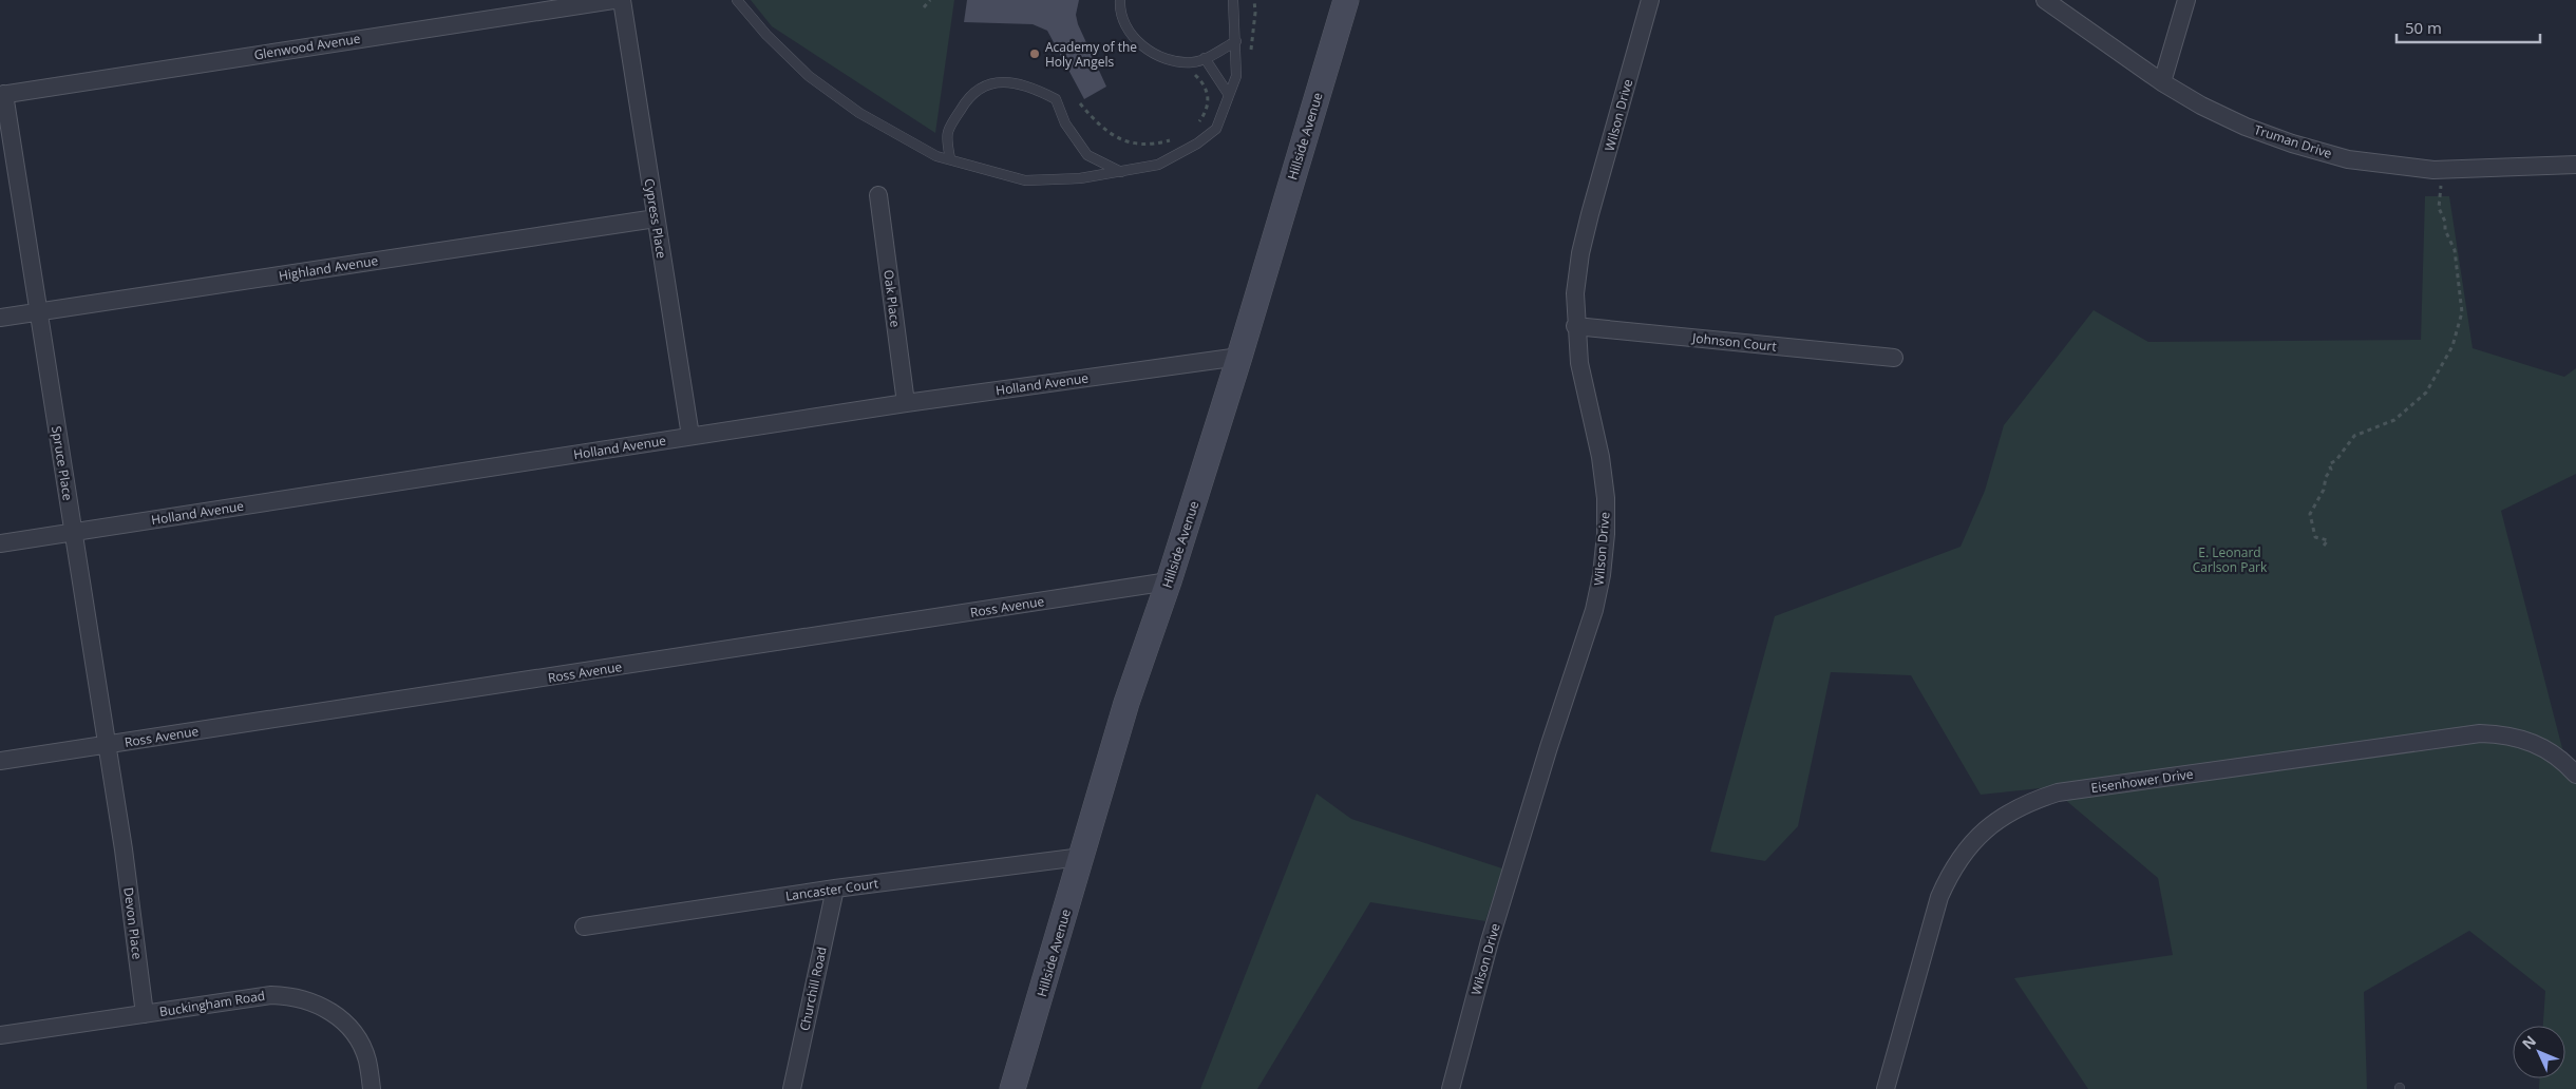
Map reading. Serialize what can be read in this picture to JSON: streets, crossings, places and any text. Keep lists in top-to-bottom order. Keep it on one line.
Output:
{"streets":{"main road":["Hillside Avenue"],"street":["Glenwood Avenue","Wilson Drive","Truman Drive","Cypress Place","Highland Avenue","Oak Place","Johnson Court","Holland Avenue","Spruce Place","Ross Avenue","Eisenhower Drive","Lancaster Court","Devon Place","Churchill Road","Buckingham Road"]},"crossings":[["Glenwood Avenue","Spruce Place"],["Wilson Drive","Johnson Court"],["Hillside Avenue","Holland Avenue"],["Hillside Avenue","Ross Avenue"],["Hillside Avenue","Lancaster Court"],["Cypress Place","Highland Avenue"],["Cypress Place","Holland Avenue"],["Highland Avenue","Spruce Place"],["Oak Place","Holland Avenue"],["Holland Avenue","Spruce Place"],["Spruce Place","Ross Avenue"],["Spruce Place","Devon Place"],["Lancaster Court","Churchill Road"],["Devon Place","Buckingham Road"]],"parks":["E. Leonard Carlson Park"],"places":["Academy of the Holy Angels"],"scale_bar":"50 m","north":"top left"}
